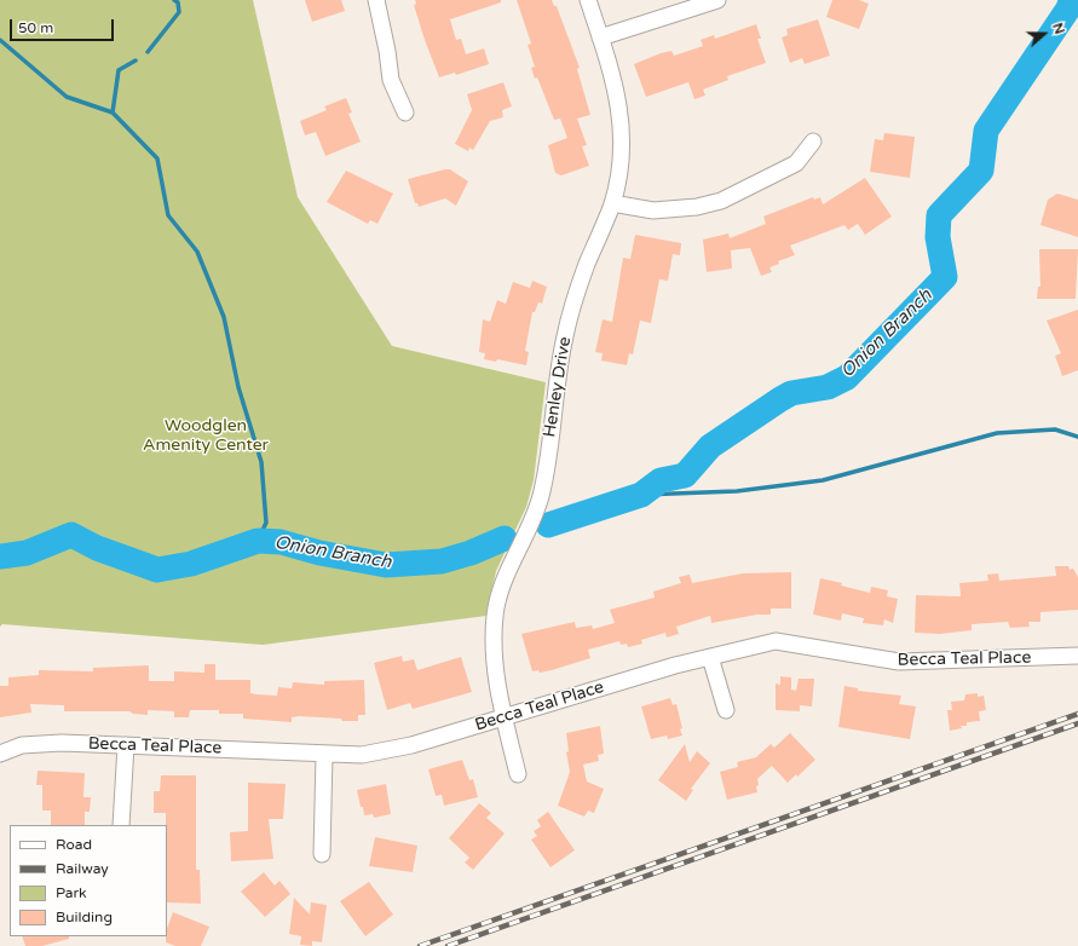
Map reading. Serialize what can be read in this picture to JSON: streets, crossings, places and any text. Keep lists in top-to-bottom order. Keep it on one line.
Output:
{"streets":{"street":["Henley Drive","Becca Teal Place"]},"crossings":[["Henley Drive","Becca Teal Place"]],"water":["Onion Branch"],"parks":["Woodglen Amenity Center"],"legend":["Road","Railway","Park","Building"],"scale_bar":"50 m","north":"right"}
